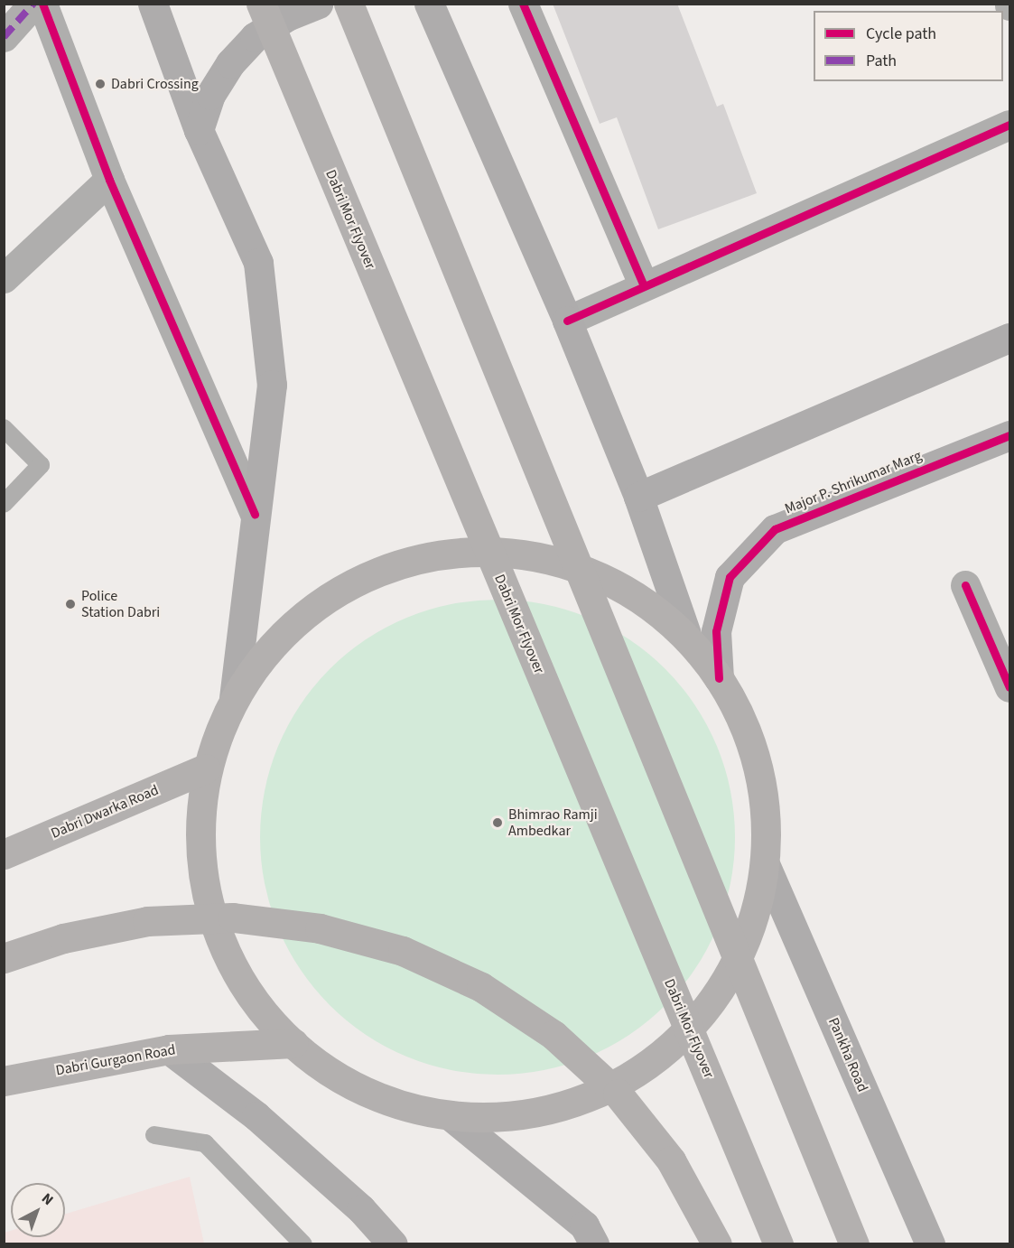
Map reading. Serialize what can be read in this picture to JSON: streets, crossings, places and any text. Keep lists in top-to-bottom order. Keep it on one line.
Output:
{"streets":{"main road":["Dabri Mor Flyover","Major P. Shrikumar Marg","Dabri Dwarka Road","Pankha Road","Dabri Gurgaon Road"]},"places":["Dabri Crossing","Police Station Dabri","Bhimrao Ramji Ambedkar"],"legend":["Cycle path","Path"],"north":"top right"}
